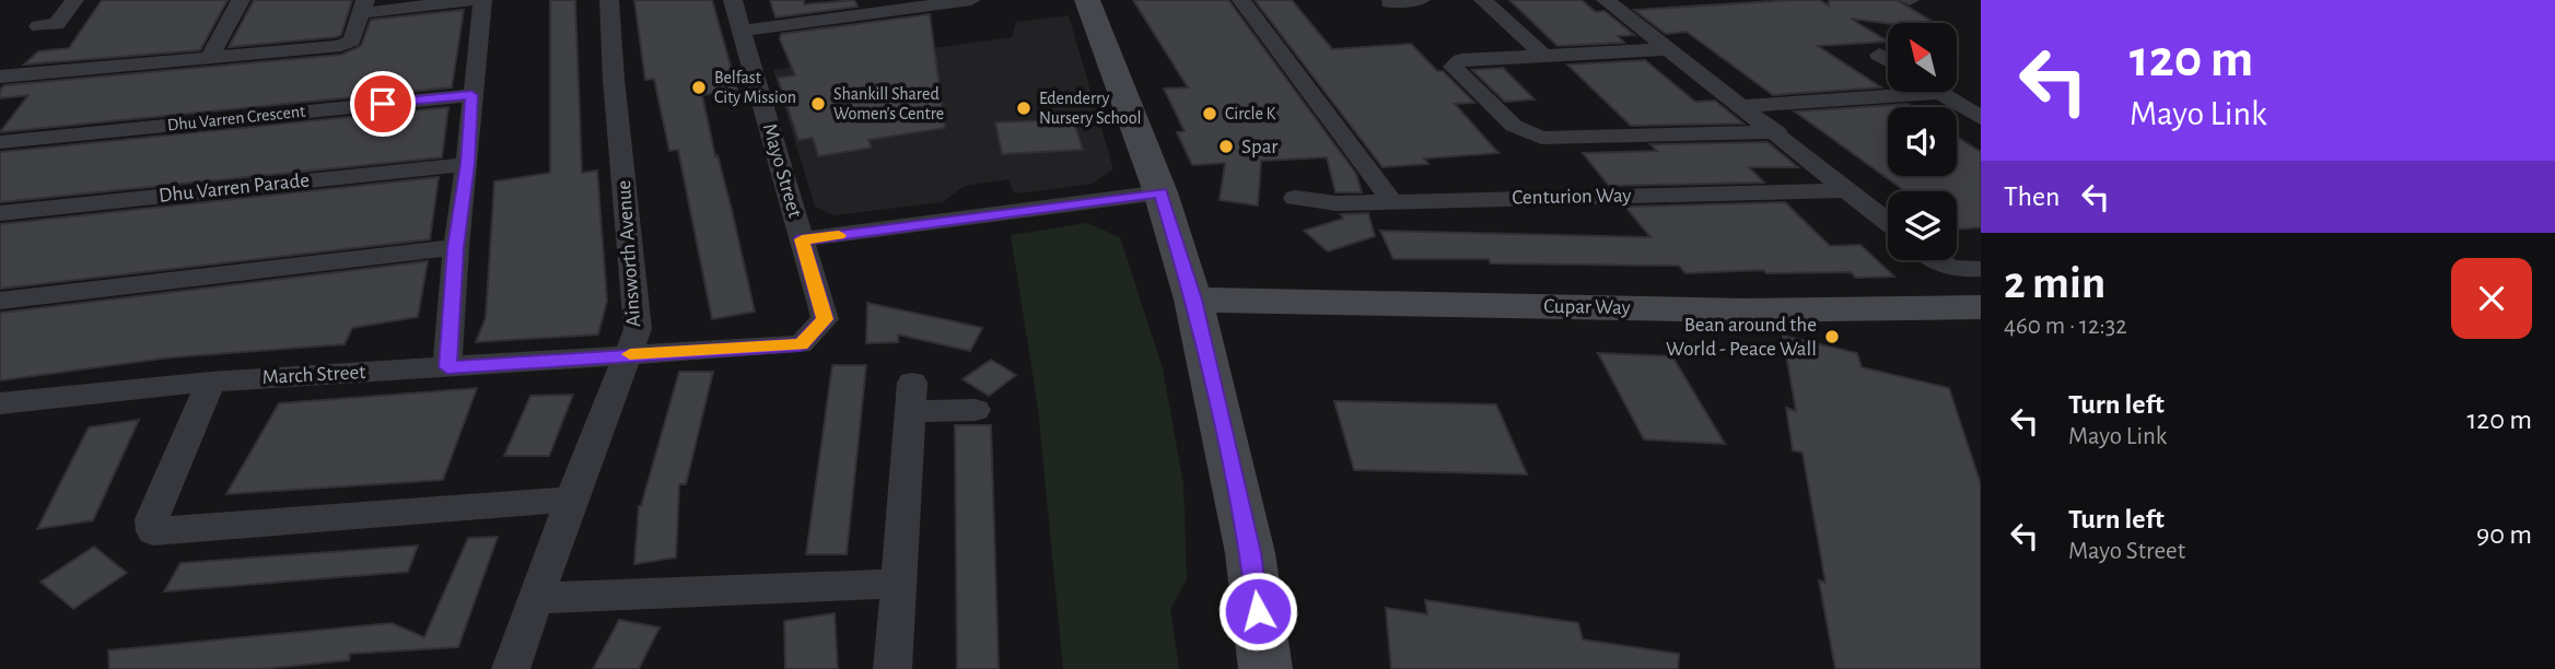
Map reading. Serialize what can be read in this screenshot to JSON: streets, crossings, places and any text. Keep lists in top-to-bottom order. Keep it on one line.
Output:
{"streets":{"street":["Dhu Varren Crescent","Mayo Street","Dhu Varren Parade","Centurion Way","Ainsworth Avenue","Cupar Way","March Street"]},"crossings":[["Mayo Street","Ainsworth Avenue"],["Mayo Street","March Street"],["Ainsworth Avenue","March Street"]],"places":["Belfast City Mission","Shankill Shared Women's Centre","Edenderry Nursery School","Circle K","Spar","Bean around the World - Peace Wall"],"north":"top left","page":{"turn":["120 m","Mayo Link"],"then":"Then","heading":["2 min","460 m · 12:32"],"list":[{"name":"Turn left","note":"Mayo Link","value":"120 m"},{"name":"Turn left","note":"Mayo Street","value":"90 m"}]}}
